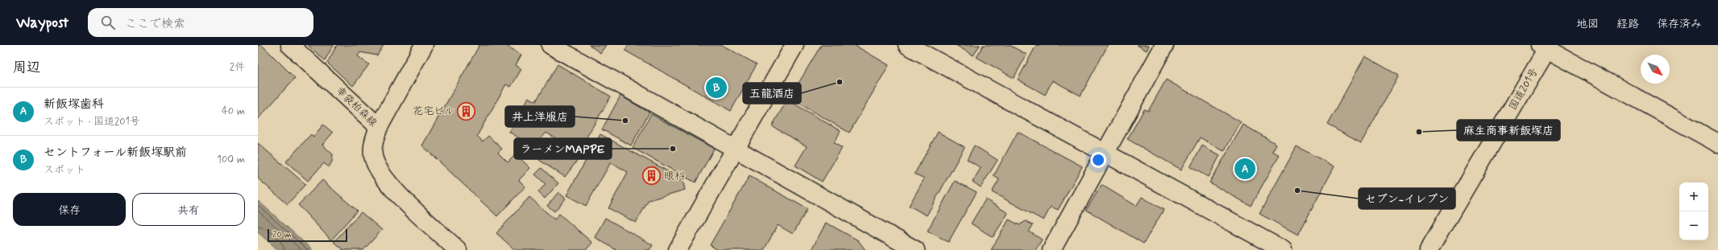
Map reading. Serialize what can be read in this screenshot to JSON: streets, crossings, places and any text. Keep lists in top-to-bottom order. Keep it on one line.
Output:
{"streets":{"main road":["国道201号","幸袋柏森線"]},"places":{"other":["五龍酒店","井上洋服店","麻生商事新飯塚店","ラーメンMAPPE","セブン-イレブン"],"building":["花宅ビル","眼科"]},"scale_bar":"20 m","north":"bottom right","page":{"header":"Waypost","search":"ここで検索","nav":["地図","経路","保存済み"],"heading":["周辺","2件"],"pins":["B","A"],"list":[{"mark":"A","name":"新飯塚歯科","note":"スポット · 国道201号","value":"40 m"},{"mark":"B","name":"セントフォール新飯塚駅前","note":"スポット","value":"100 m"}],"map_buttons":["+","−"],"buttons":["保存","共有"],"scale":"20 m"}}
